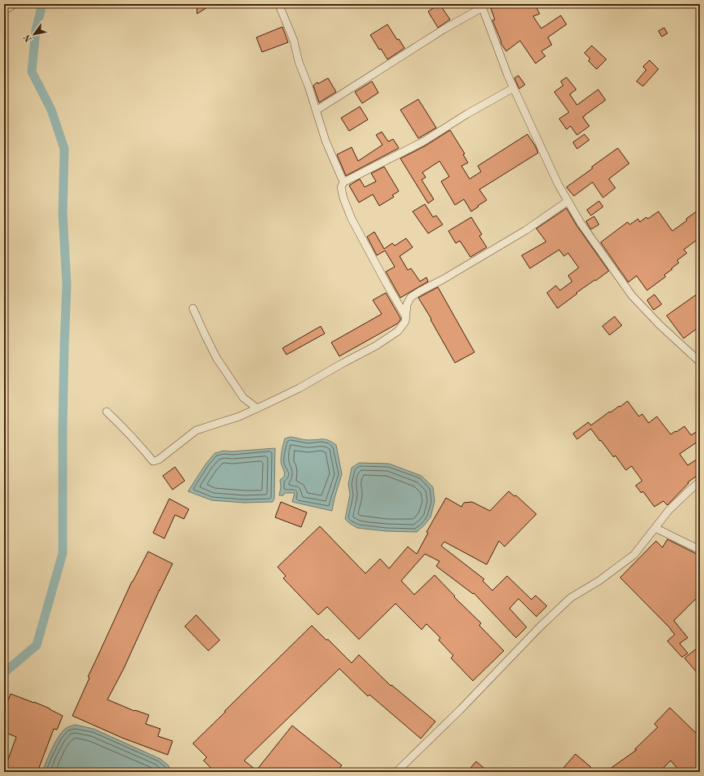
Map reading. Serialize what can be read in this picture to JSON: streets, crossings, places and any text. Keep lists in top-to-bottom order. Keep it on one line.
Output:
{"north":"bottom left"}
